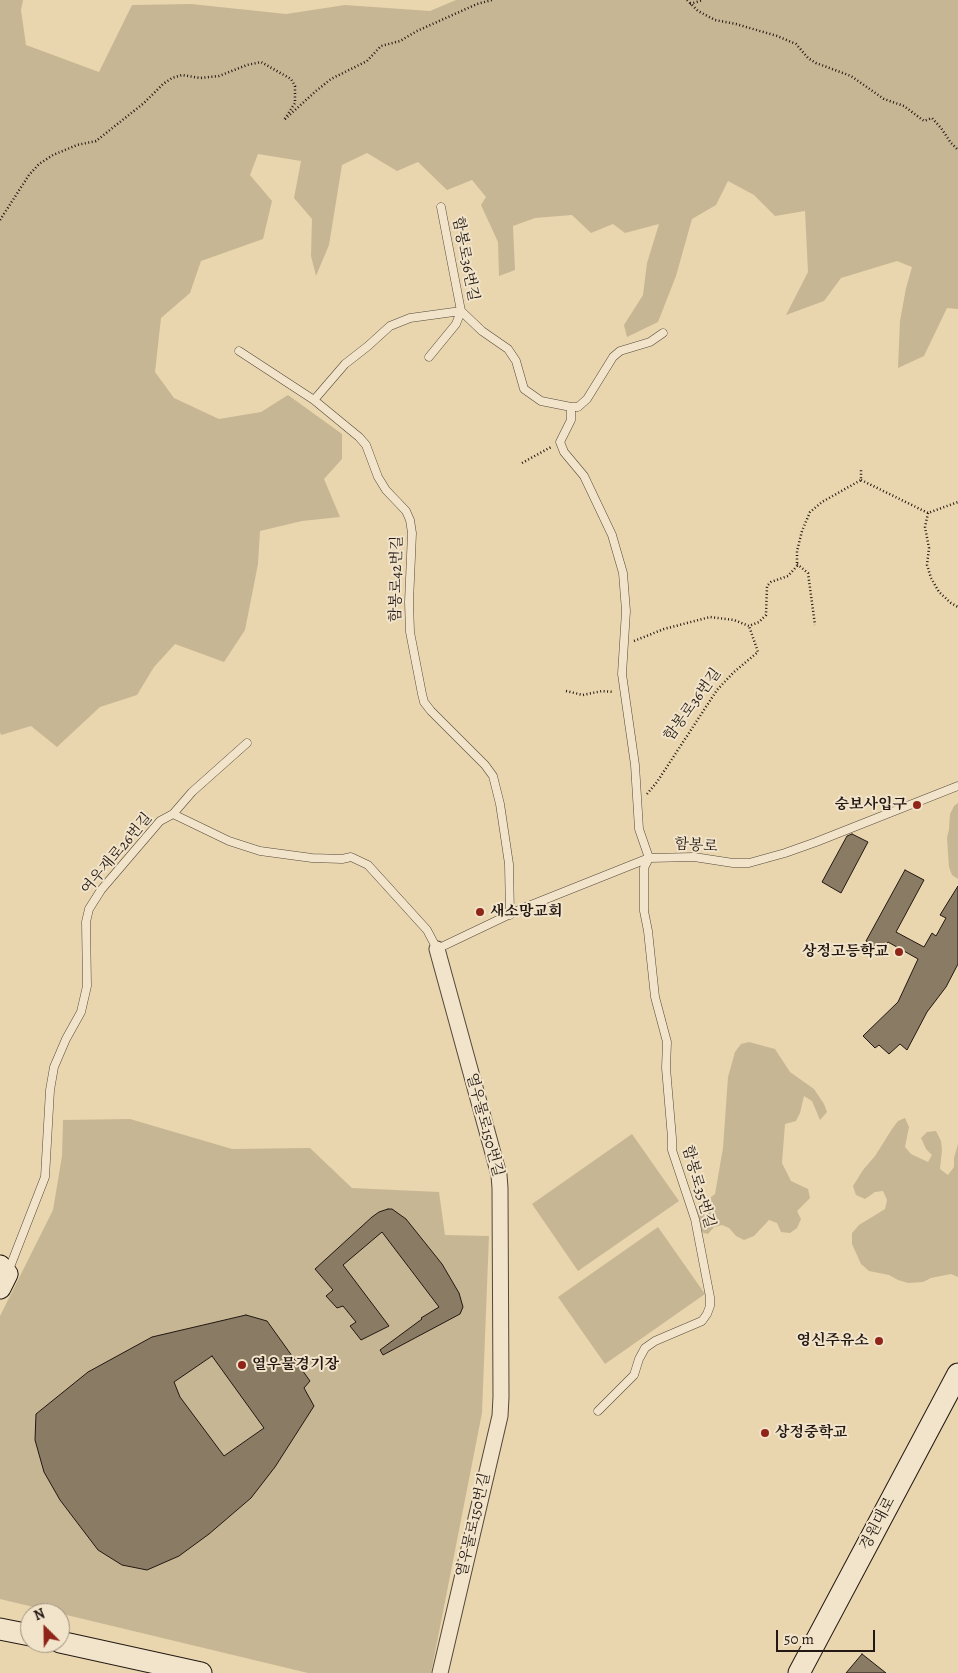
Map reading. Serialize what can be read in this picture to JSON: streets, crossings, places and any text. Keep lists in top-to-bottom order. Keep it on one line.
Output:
{"streets":{"main road":["경원대로"],"street":["열우물로150번길"],"lane":["함봉로36번길","함봉로42번길","함봉로","여우재로26번길","함봉로35번길"]},"crossings":[["함봉로42번길","함봉로"],["함봉로","열우물로150번길"],["함봉로","함봉로35번길"],["여우재로26번길","열우물로150번길"]],"places":["숭보사입구","새소망교회","상정고등학교","영신주유소","열우물경기장","상정중학교"],"scale_bar":"50 m","north":"top left"}
